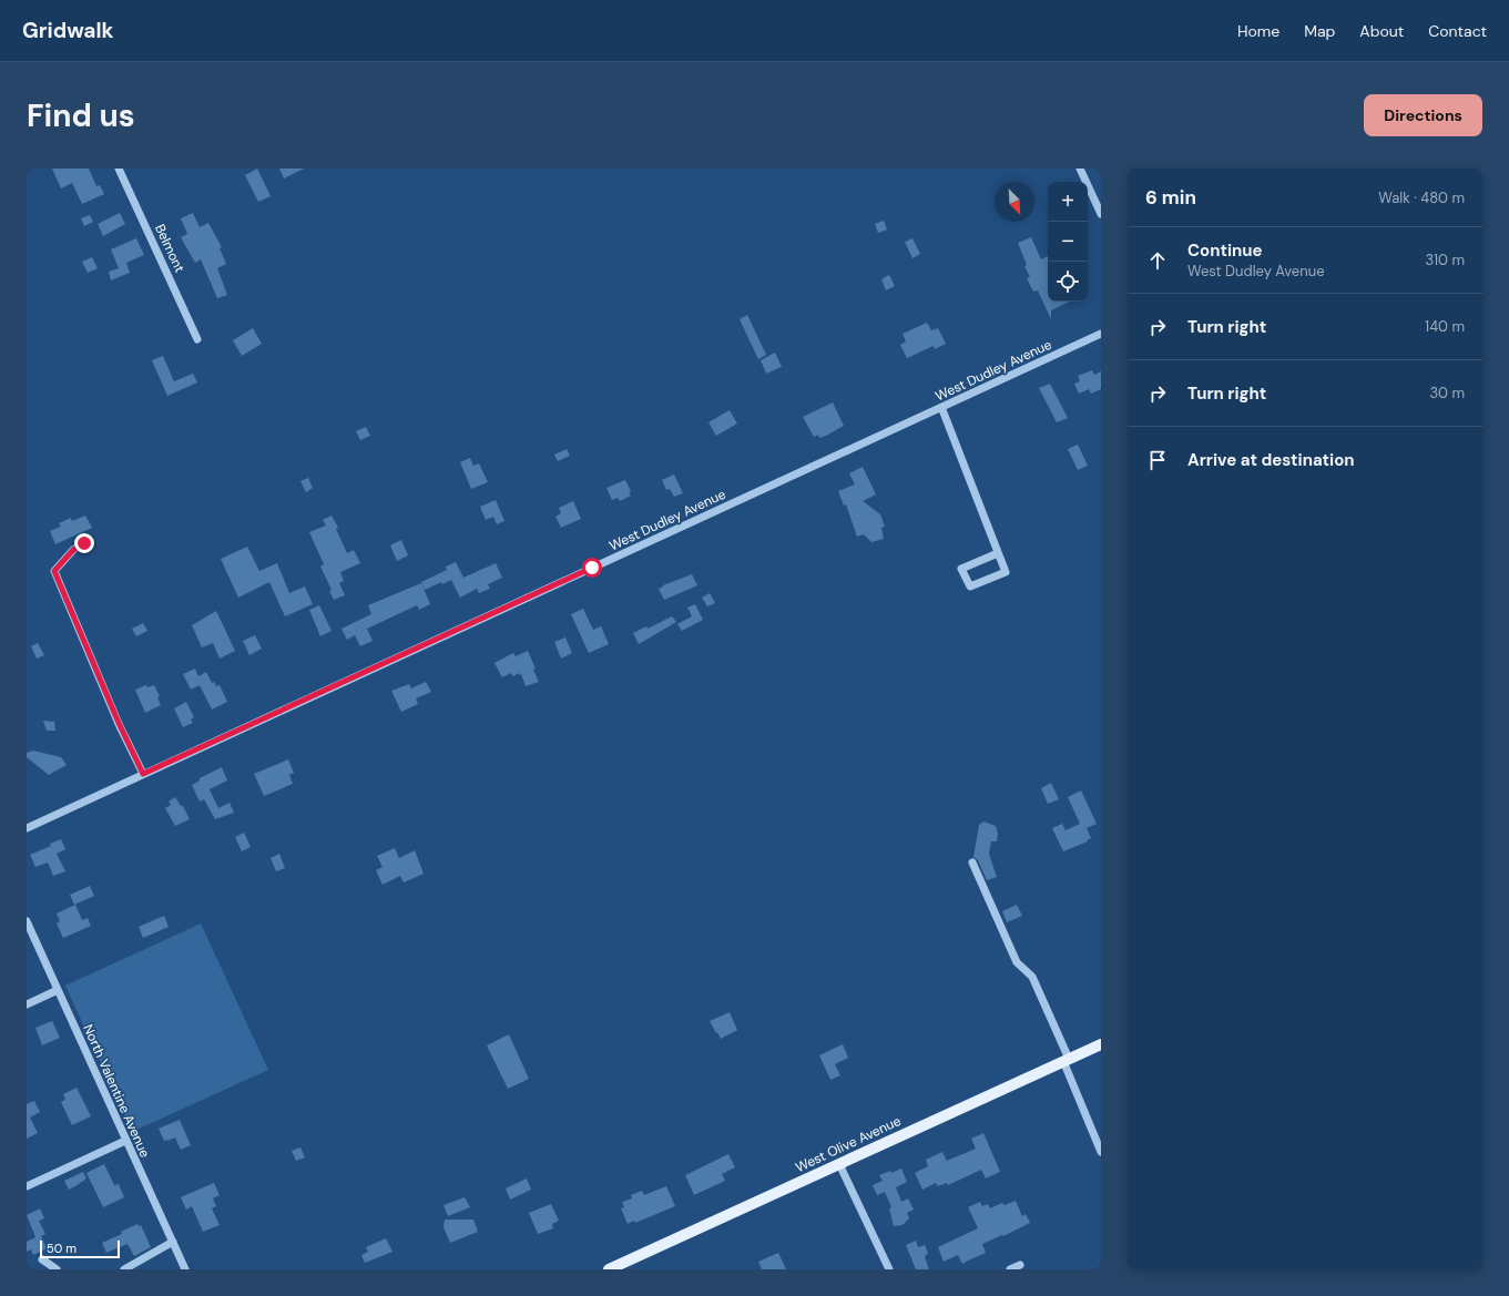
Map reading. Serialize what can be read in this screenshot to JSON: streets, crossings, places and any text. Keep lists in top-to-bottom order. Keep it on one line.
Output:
{"streets":{"main road":["West Olive Avenue"],"street":["Belmont","West Dudley Avenue","North Valentine Avenue"]},"scale_bar":"50 m","north":"bottom right","page":{"header":"Gridwalk","nav":["Home","Map","About","Contact"],"buttons":"Directions","title":"Find us","heading":["6 min","Walk · 480 m"],"map_buttons":["+","−"],"list":[["Continue","West Dudley Avenue","310 m"],["Turn right","140 m"],["Turn right","30 m"],"Arrive at destination"],"scale":"50 m"}}
